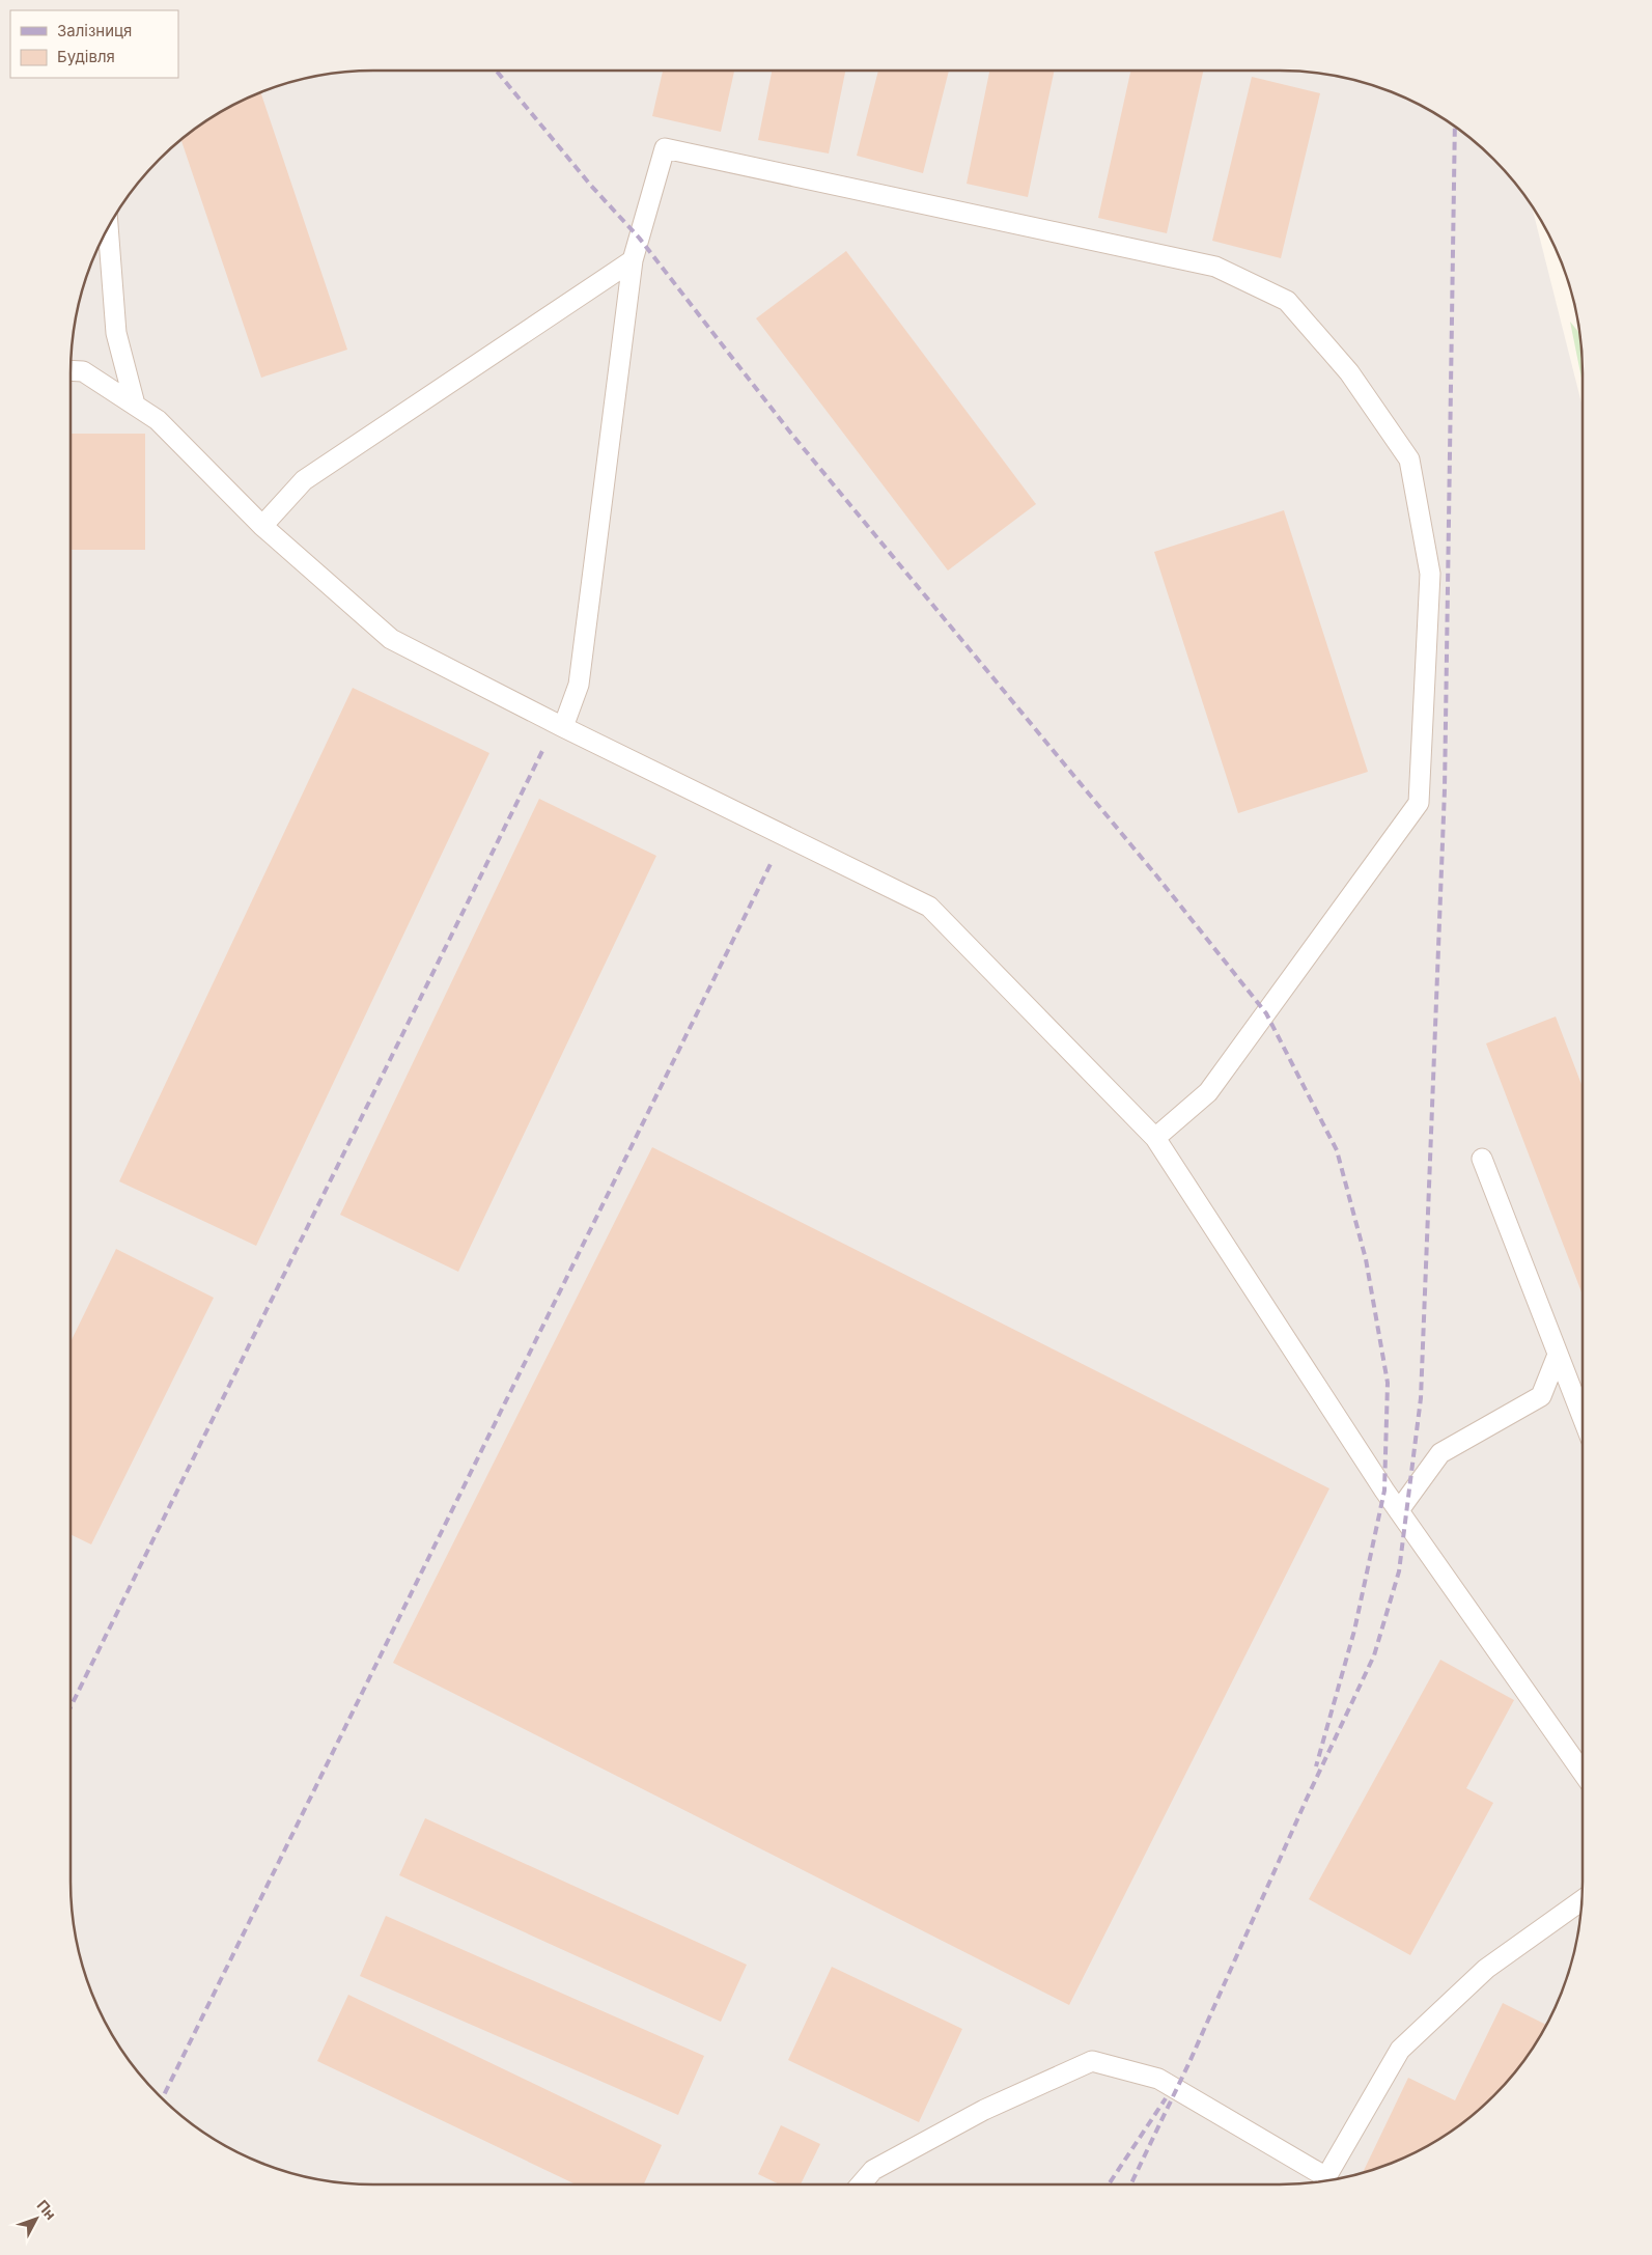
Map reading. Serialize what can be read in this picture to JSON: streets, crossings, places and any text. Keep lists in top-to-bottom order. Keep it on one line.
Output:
{"legend":["Залізниця","Будівля"],"north":"top right"}
